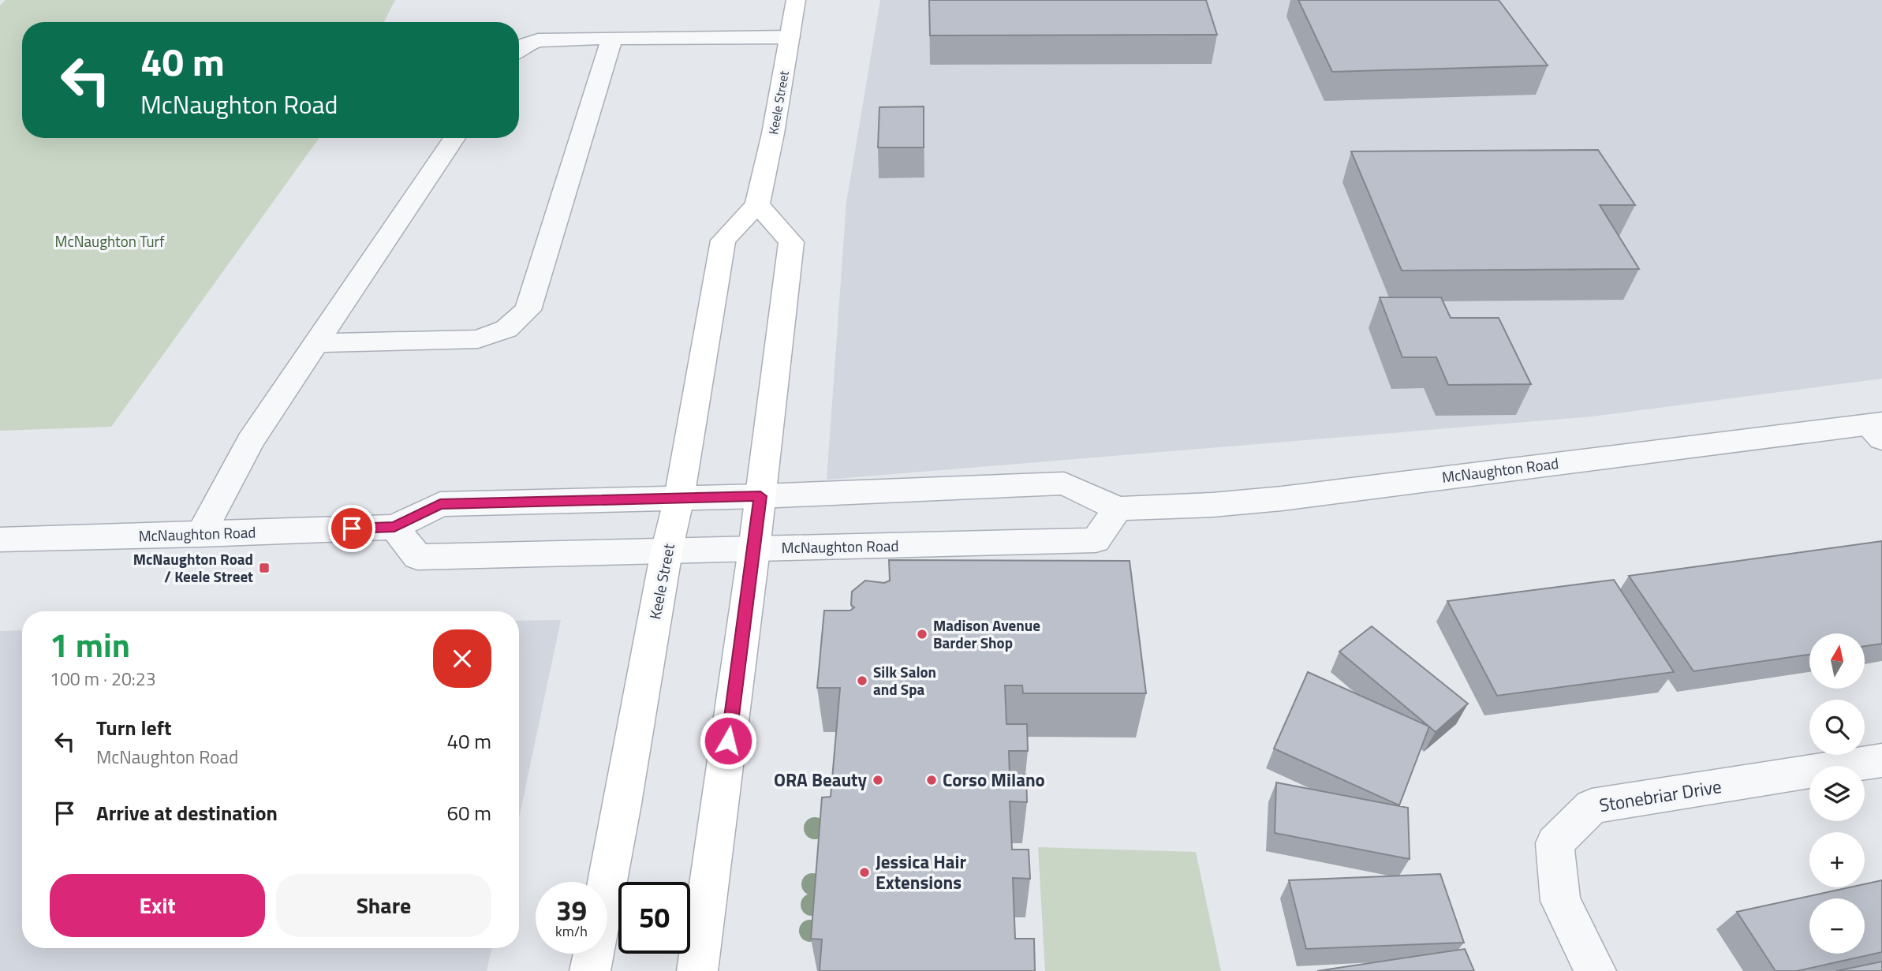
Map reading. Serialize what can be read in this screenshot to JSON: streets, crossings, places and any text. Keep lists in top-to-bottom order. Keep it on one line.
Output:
{"streets":{"main road":["Keele Street"],"street":["McNaughton Road","Stonebriar Drive"]},"crossings":[["Keele Street","McNaughton Road"]],"parks":["McNaughton Turf"],"places":{"transit":["McNaughton Road / Keele Street"],"other":["Madison Avenue Barder Shop","Silk Salon and Spa","ORA Beauty","Corso Milano","Jessica Hair Extensions"]},"north":"top","page":{"turn":["40 m","McNaughton Road"],"heading":["1 min","100 m · 20:23"],"map_buttons":["+","−"],"list":[{"name":"Turn left","note":"McNaughton Road","value":"40 m"},{"name":"Arrive at destination","value":"60 m"}],"buttons":["Exit","Share"],"speed":"39 km/h","limit":"50"}}
